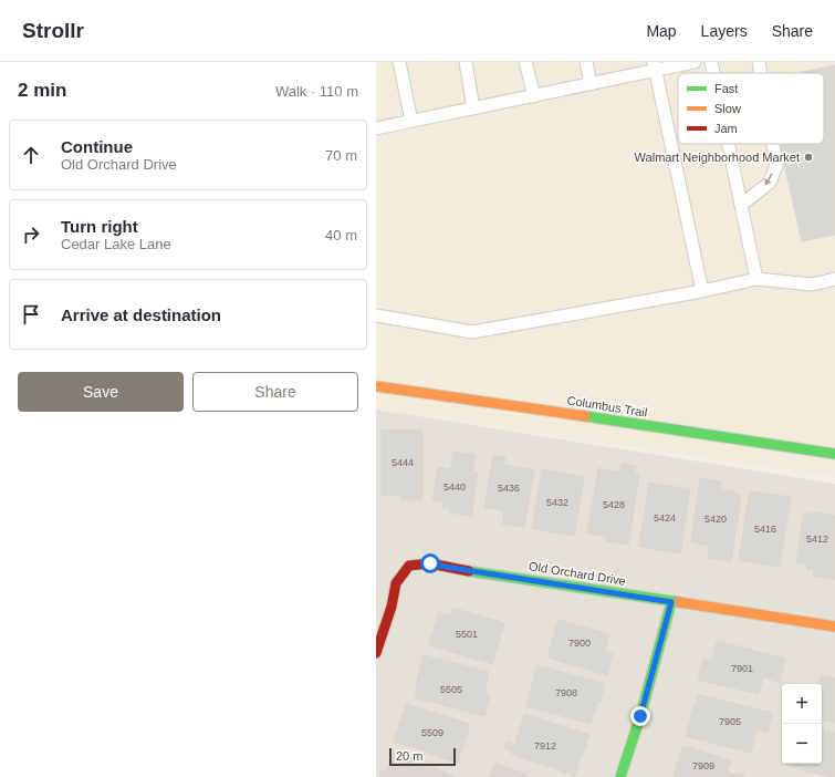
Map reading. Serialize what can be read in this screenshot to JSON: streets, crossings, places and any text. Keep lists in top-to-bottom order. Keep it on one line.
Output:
{"streets":{"street":["Columbus Trail","Old Orchard Drive"]},"places":["Walmart Neighborhood Market"],"house_numbers":["5444","5440","5436","5432","5428","5424","5420","5416","5412","5501","7900","7901","5505","7908","7905","5509","7912","7909"],"legend":["Fast","Slow","Jam"],"scale_bar":"20 m","page":{"header":"Strollr","nav":["Map","Layers","Share"],"heading":["2 min","Walk · 110 m"],"list":[["Continue","Old Orchard Drive","70 m"],["Turn right","Cedar Lake Lane","40 m"],"Arrive at destination"],"buttons":["Save","Share"],"map_buttons":["+","−"],"scale":"20 m"}}
